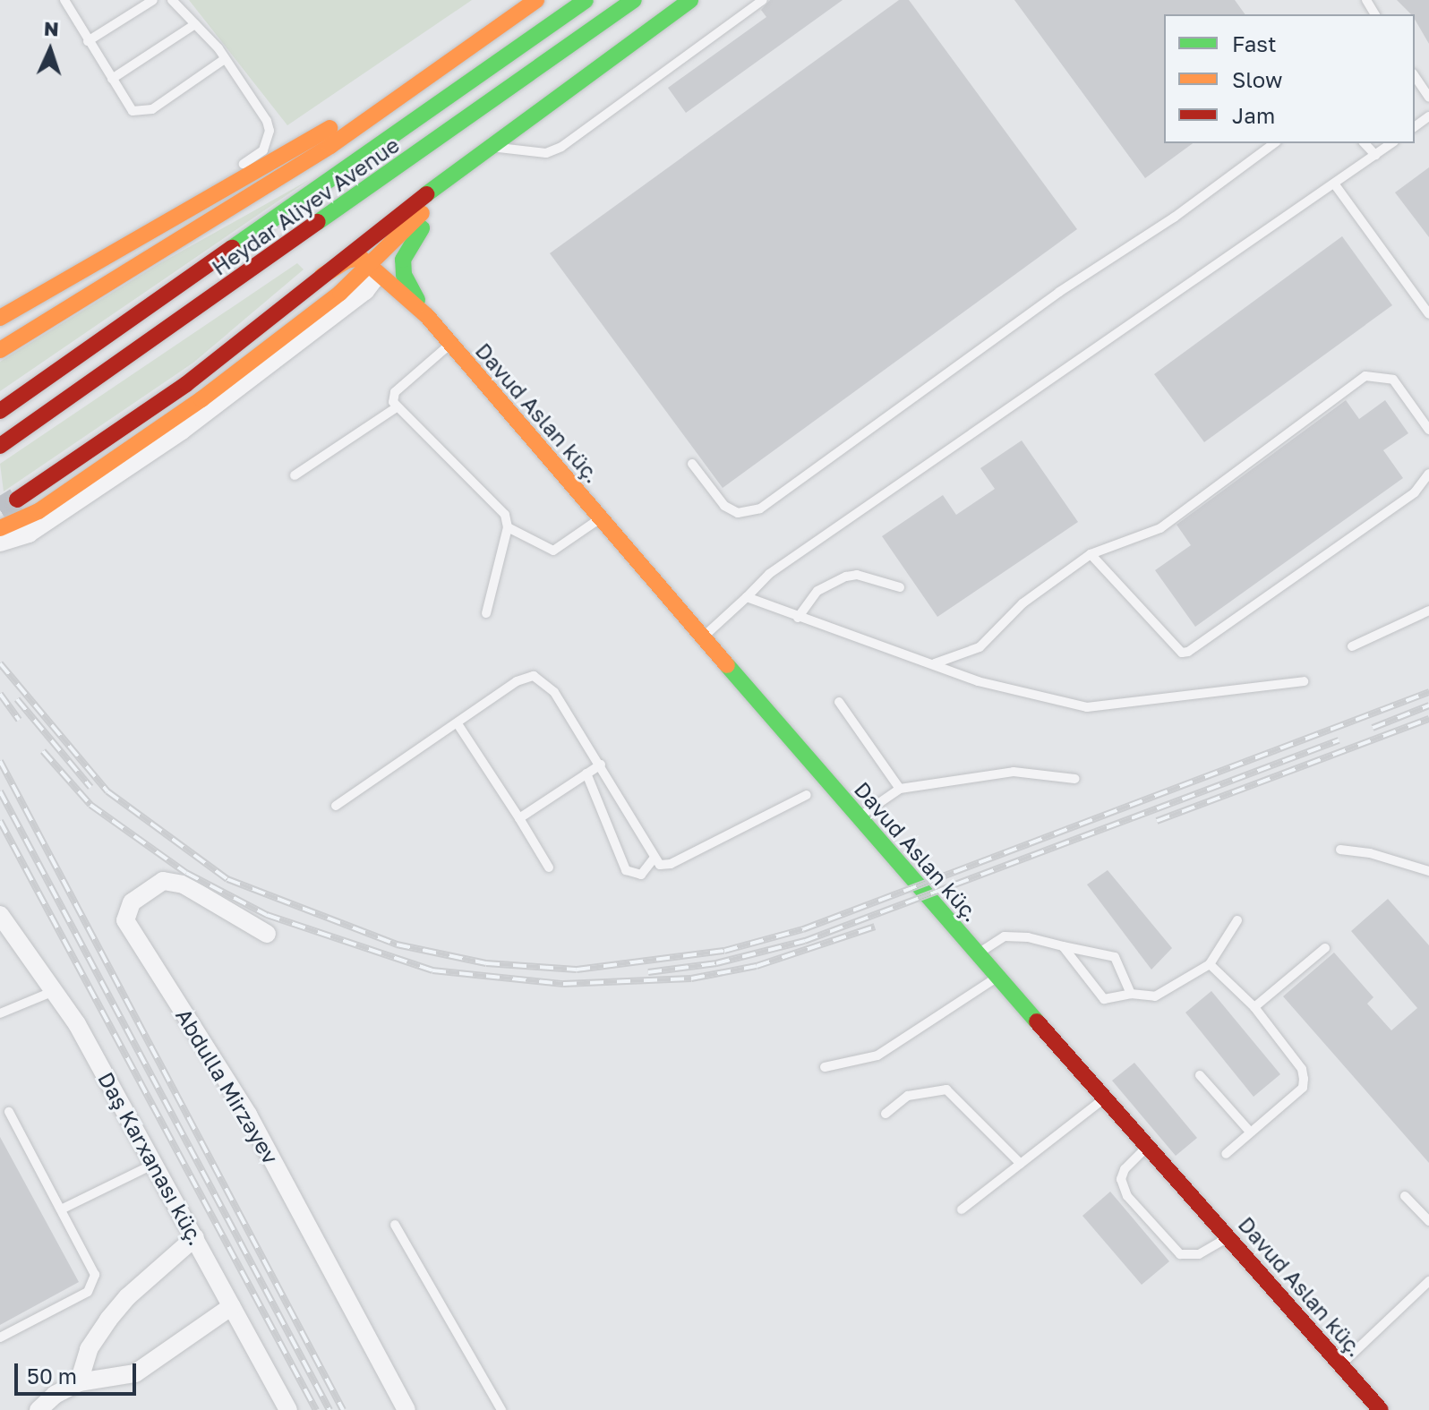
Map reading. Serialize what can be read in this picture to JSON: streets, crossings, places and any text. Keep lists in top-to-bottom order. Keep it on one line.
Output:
{"streets":{"main road":["Heydar Aliyev Avenue","Davud Aslan küç."],"street":["Abdulla Mirzəyev","Daş Karxanası küç."]},"legend":["Fast","Slow","Jam"],"scale_bar":"50 m","north":"top"}
